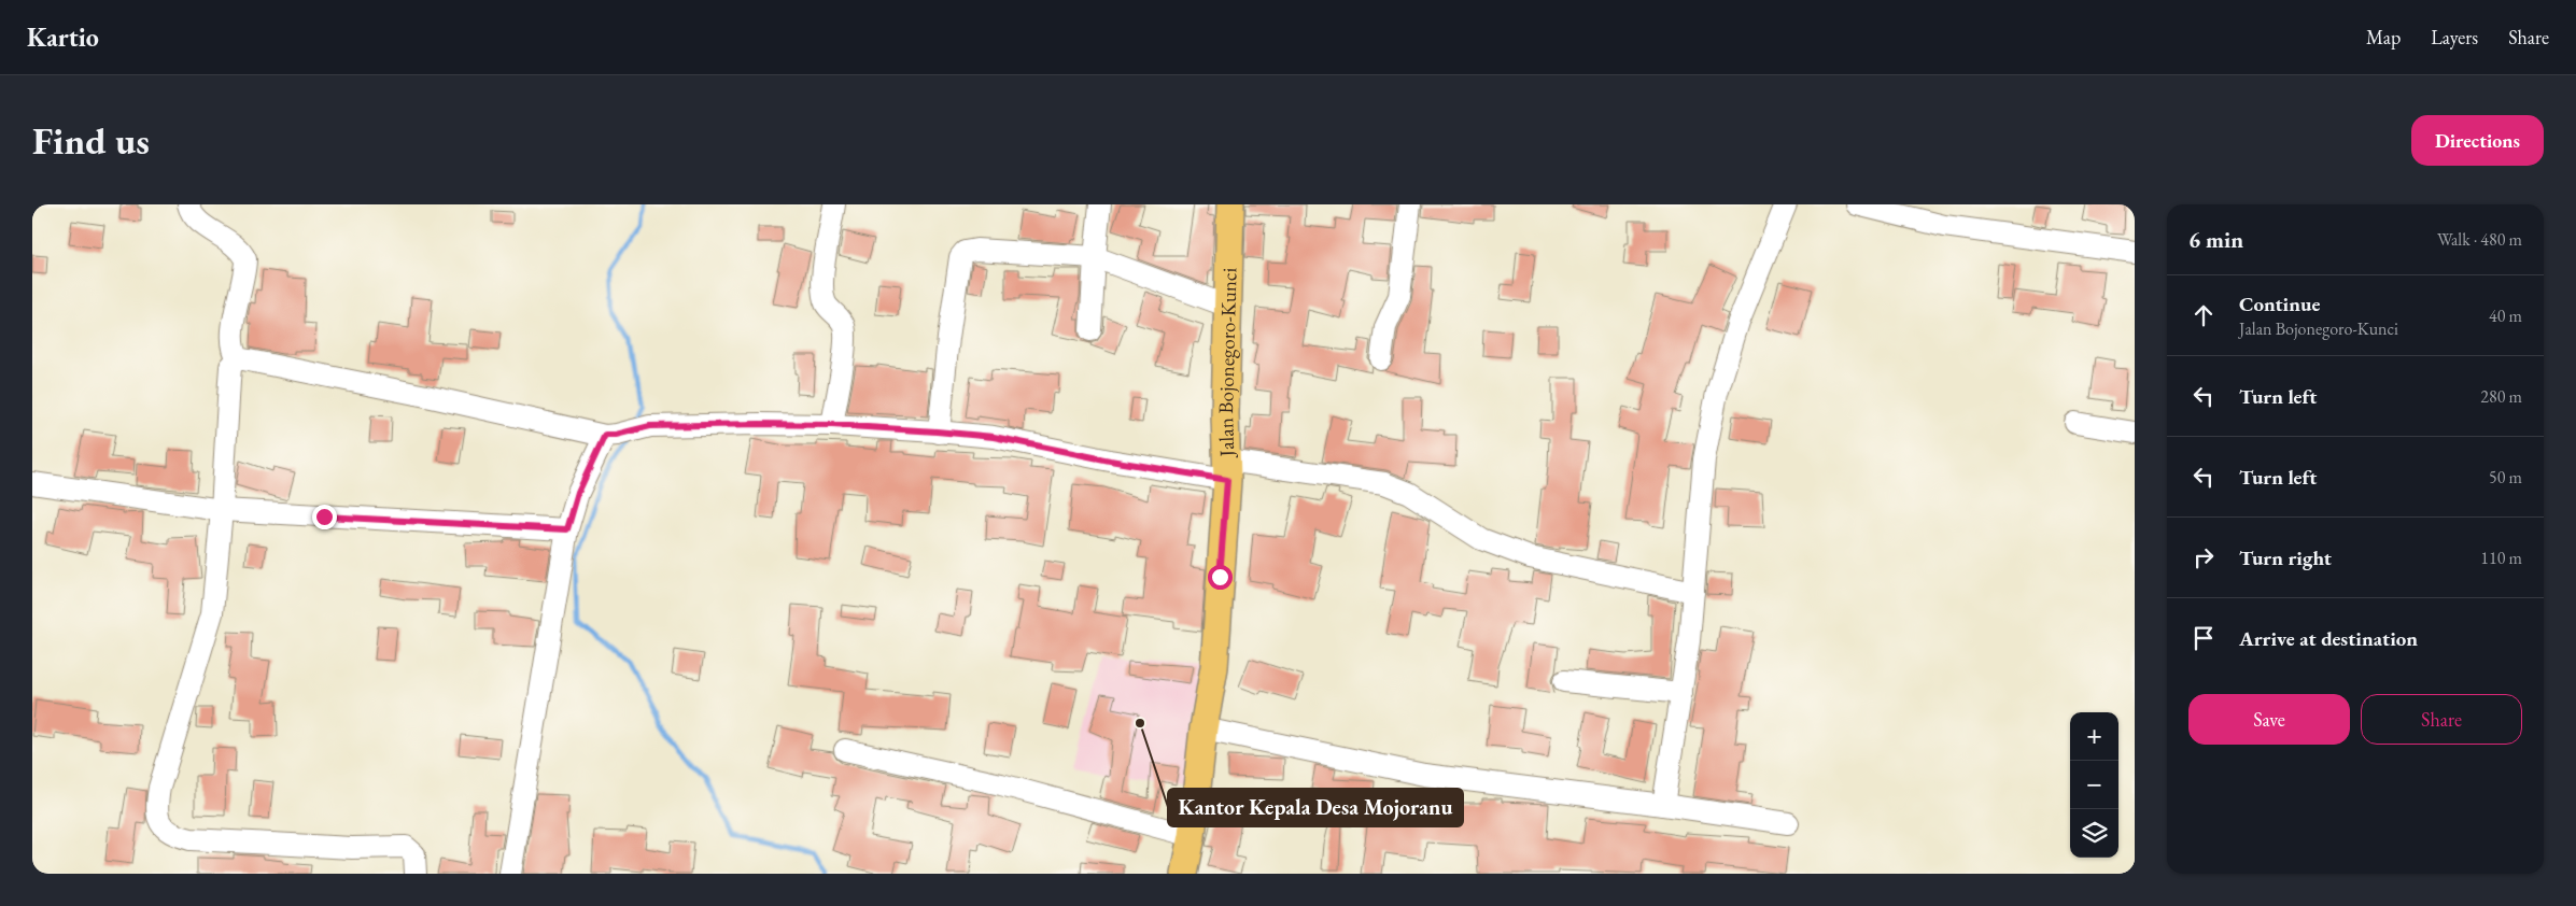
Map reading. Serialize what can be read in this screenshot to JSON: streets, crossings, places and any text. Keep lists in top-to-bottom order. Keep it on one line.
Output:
{"streets":{"main road":["Jalan Bojonegoro-Kunci"]},"places":["Kantor Kepala Desa Mojoranu"],"page":{"header":"Kartio","nav":["Map","Layers","Share"],"buttons":["Directions",["Save","Share"]],"title":"Find us","heading":["6 min","Walk · 480 m"],"list":[["Continue","Jalan Bojonegoro-Kunci","40 m"],["Turn left","280 m"],["Turn left","50 m"],["Turn right","110 m"],"Arrive at destination"],"map_buttons":["+","−"]}}
